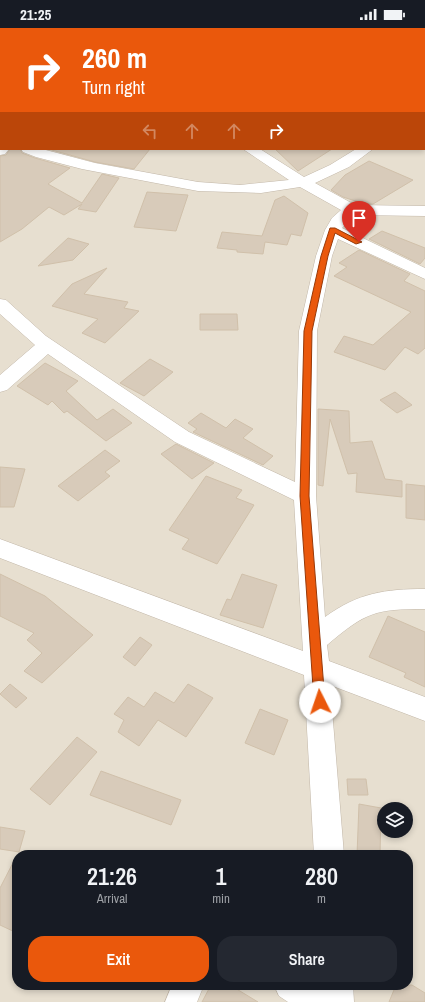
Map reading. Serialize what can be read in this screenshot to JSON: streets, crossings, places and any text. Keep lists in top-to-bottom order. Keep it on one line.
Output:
{"page":{"status":"21:25","turn":["260 m","Turn right"],"eta":["21:26","Arrival","1","min","280","m"],"buttons":["Exit","Share"]}}
